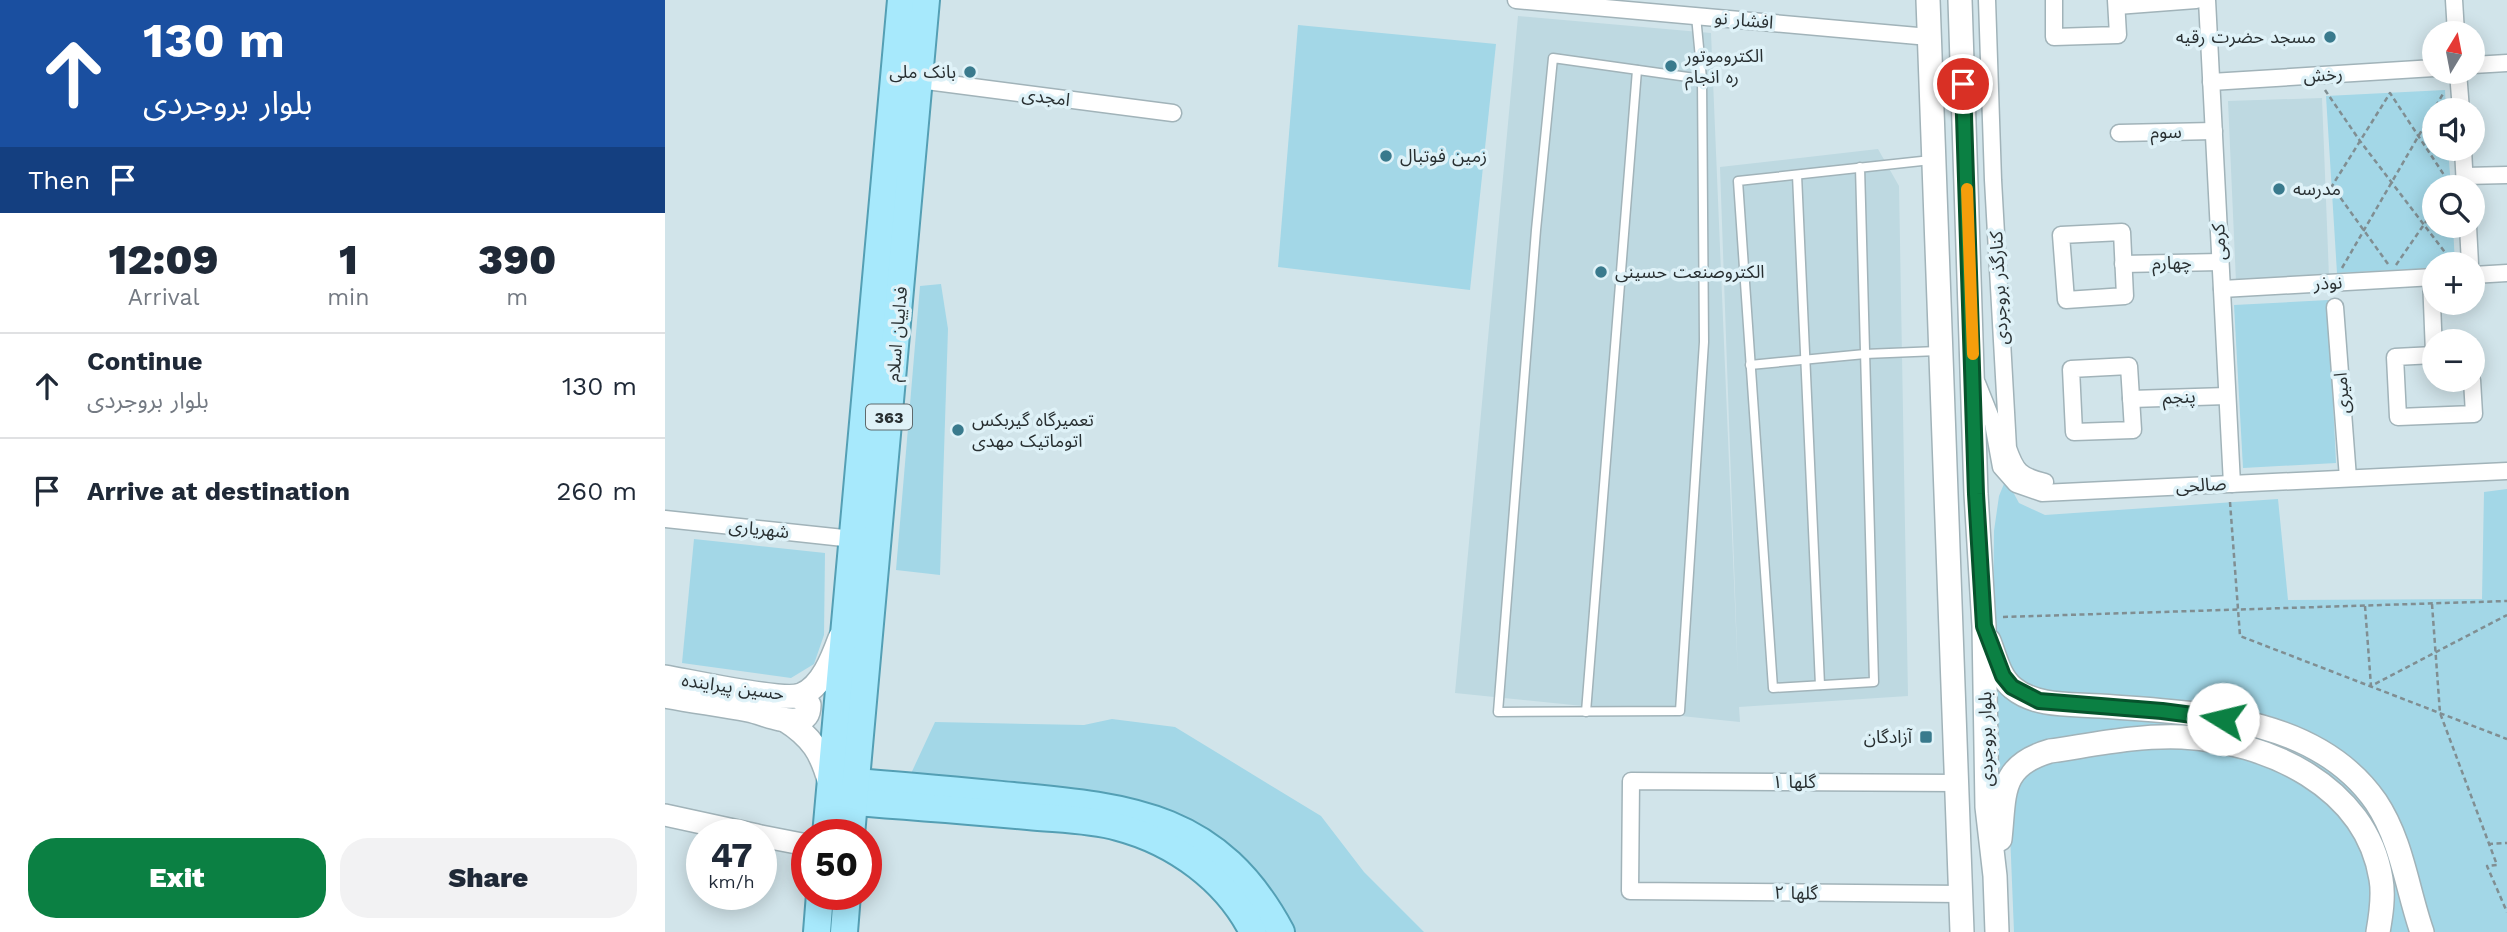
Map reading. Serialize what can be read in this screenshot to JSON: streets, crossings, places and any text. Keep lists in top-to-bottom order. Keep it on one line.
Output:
{"streets":{"main road":["فداییان اسلام","363","حسین پیراینده","بلوار بروجردی"],"street":["افشار نو","رخش","امجدی","سوم","کرمی","چهارم","نوذر","کنارگذر بروجردی","امیری","پنجم","صالحی","شهریاری","گلها ۱","گلها ۲"]},"crossings":[["افشار نو","بلوار بروجردی"],["رخش","کرمی"],["امجدی","فداییان اسلام"],["سوم","کرمی"],["کرمی","چهارم"],["کرمی","نوذر"],["کرمی","پنجم"],["کرمی","صالحی"],["کنارگذر بروجردی","صالحی"],["فداییان اسلام","شهریاری"],["فداییان اسلام","حسین پیراینده"],["امیری","صالحی"],["صالحی","بلوار بروجردی"],["بلوار بروجردی","گلها ۱"],["بلوار بروجردی","گلها ۲"],["گلها ۱","گلها ۲"]],"places":{"other":["مسجد حضرت رقیه","الکتروموتور ره انجام","بانک ملی","زمین فوتبال","مدرسه","الکتروصنعت حسینی","تعمیرگاه گیربکس اتوماتیک مهدی"],"transit":["آزادگان"]},"north":"top","page":{"turn":["130 m","بلوار بروجردی"],"map_buttons":["+","−"],"then":"Then","eta":["12:09","Arrival","1","min","390","m"],"list":[{"name":"Continue","note":"بلوار بروجردی","value":"130 m"},{"name":"Arrive at destination","value":"260 m"}],"speed":"47 km/h","limit":"50","buttons":["Exit","Share"]}}
